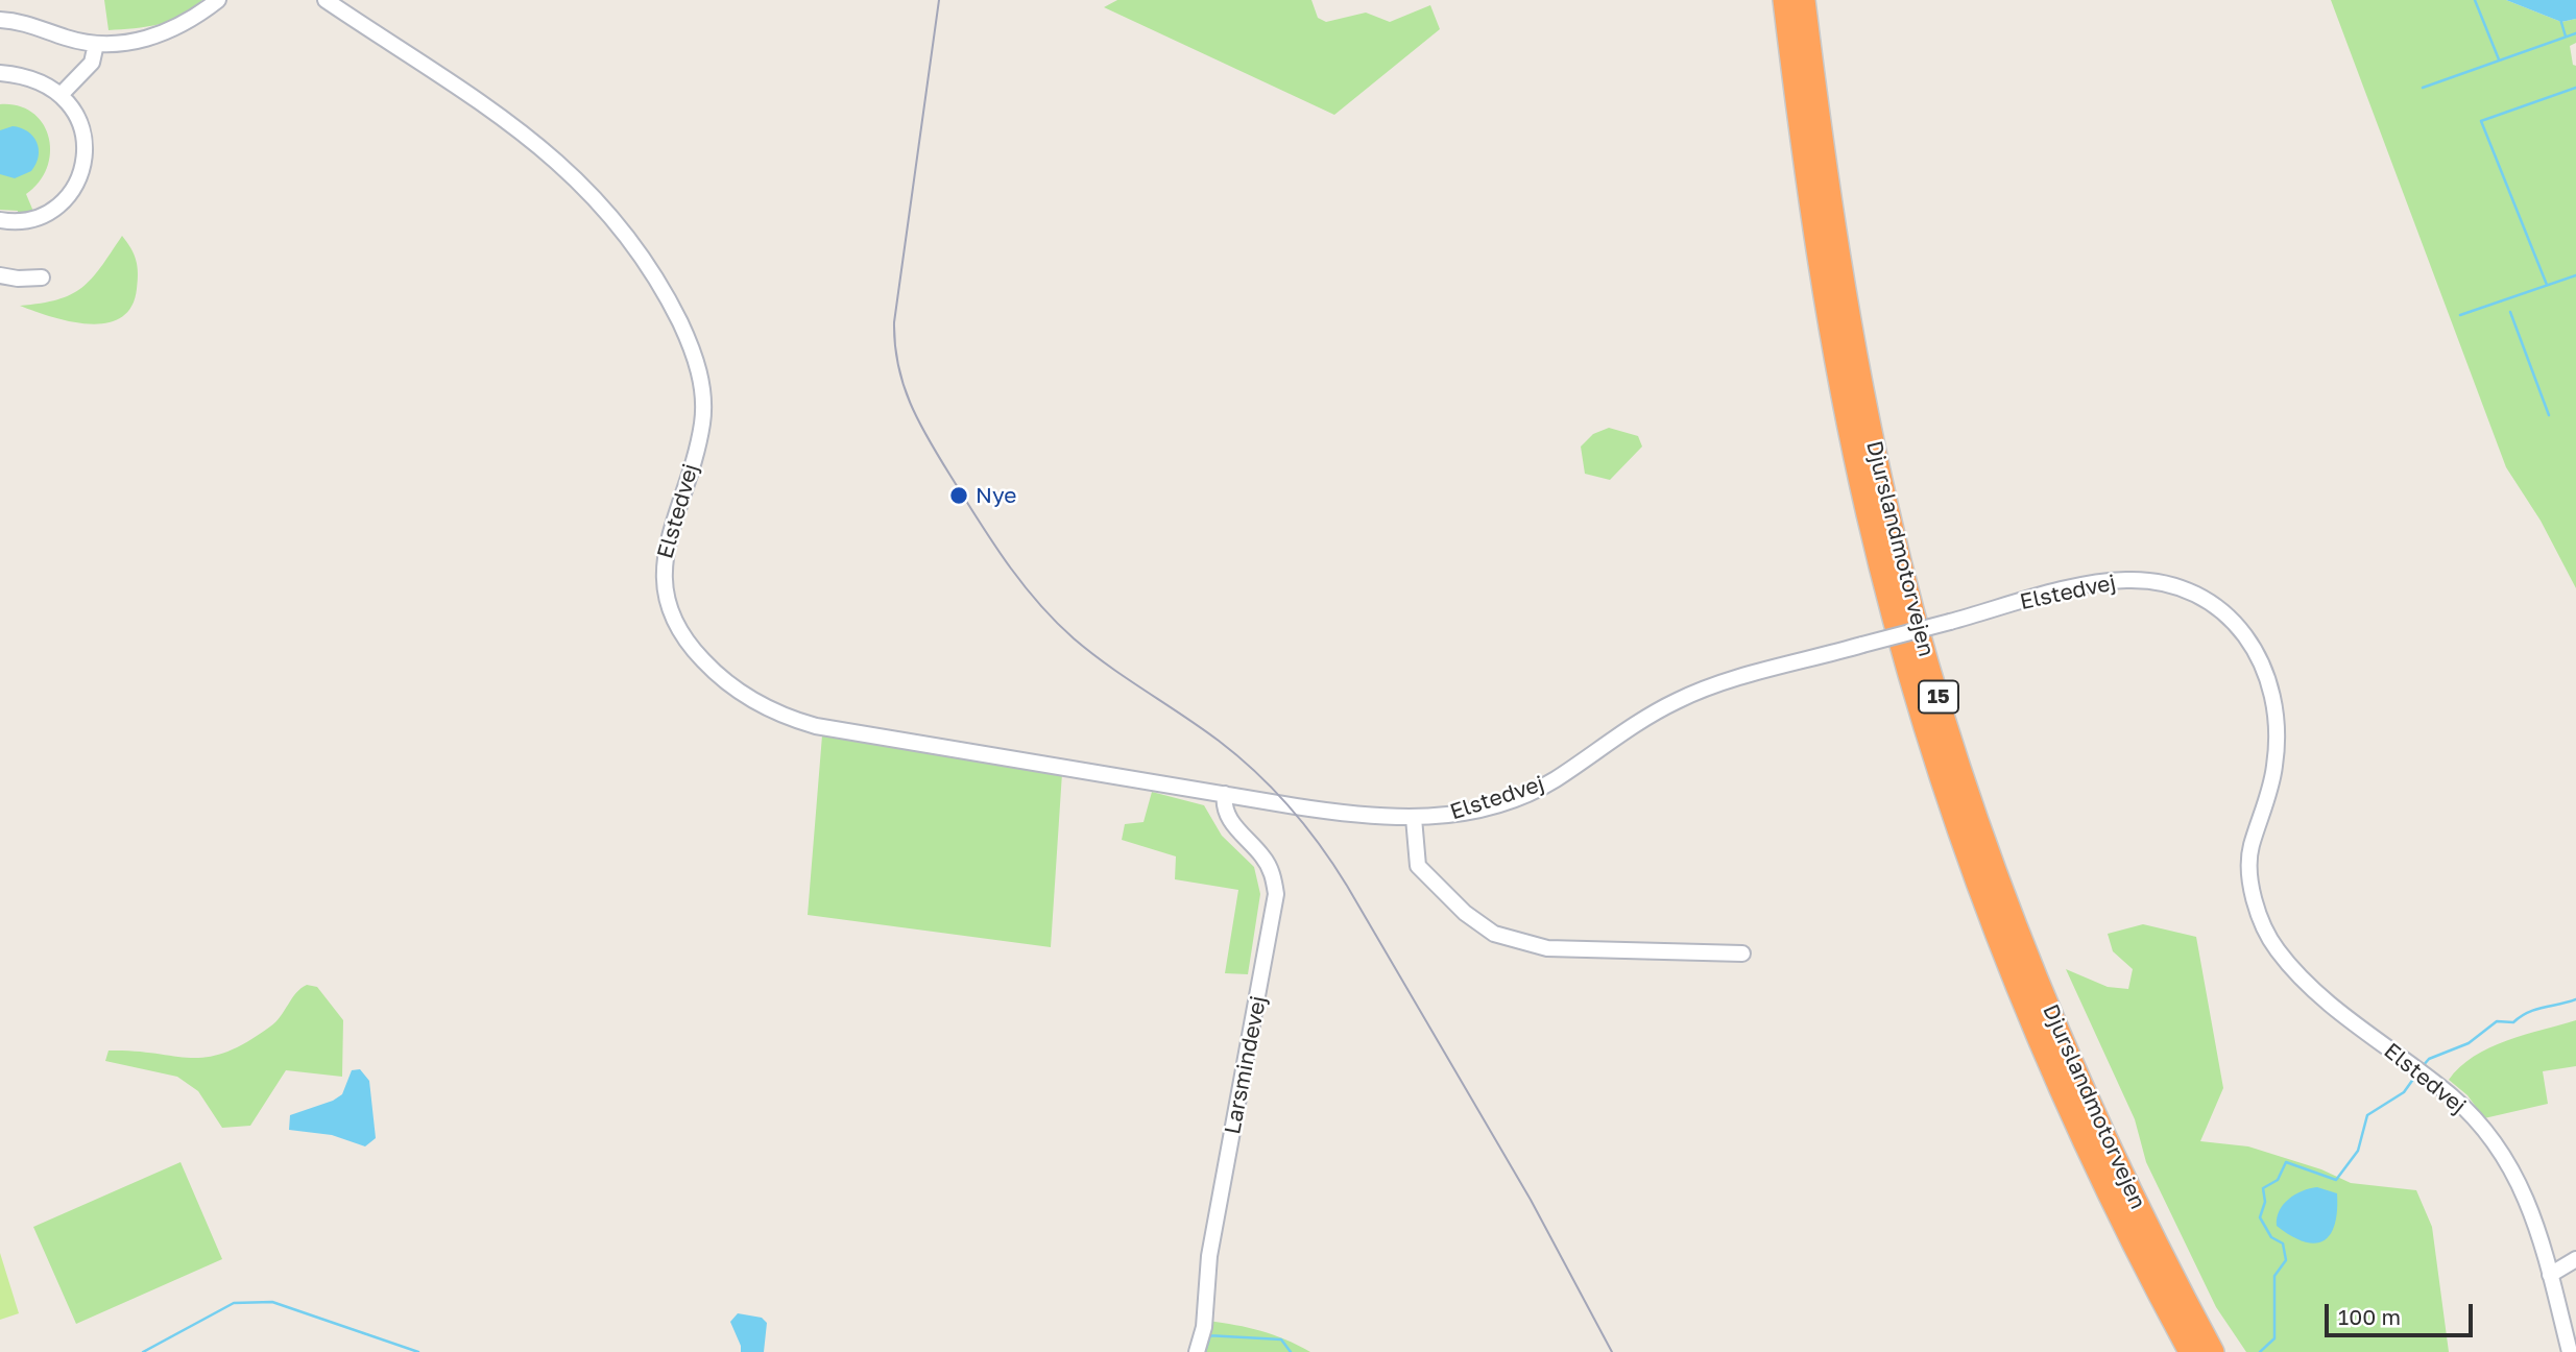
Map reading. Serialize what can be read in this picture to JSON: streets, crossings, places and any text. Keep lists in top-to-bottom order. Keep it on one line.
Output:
{"streets":{"highway":["Djurslandmotorvejen","15"],"street":["Elstedvej","Larsmindevej"]},"crossings":[["Elstedvej","Larsmindevej"]],"places":["Nye"],"scale_bar":"100 m"}
